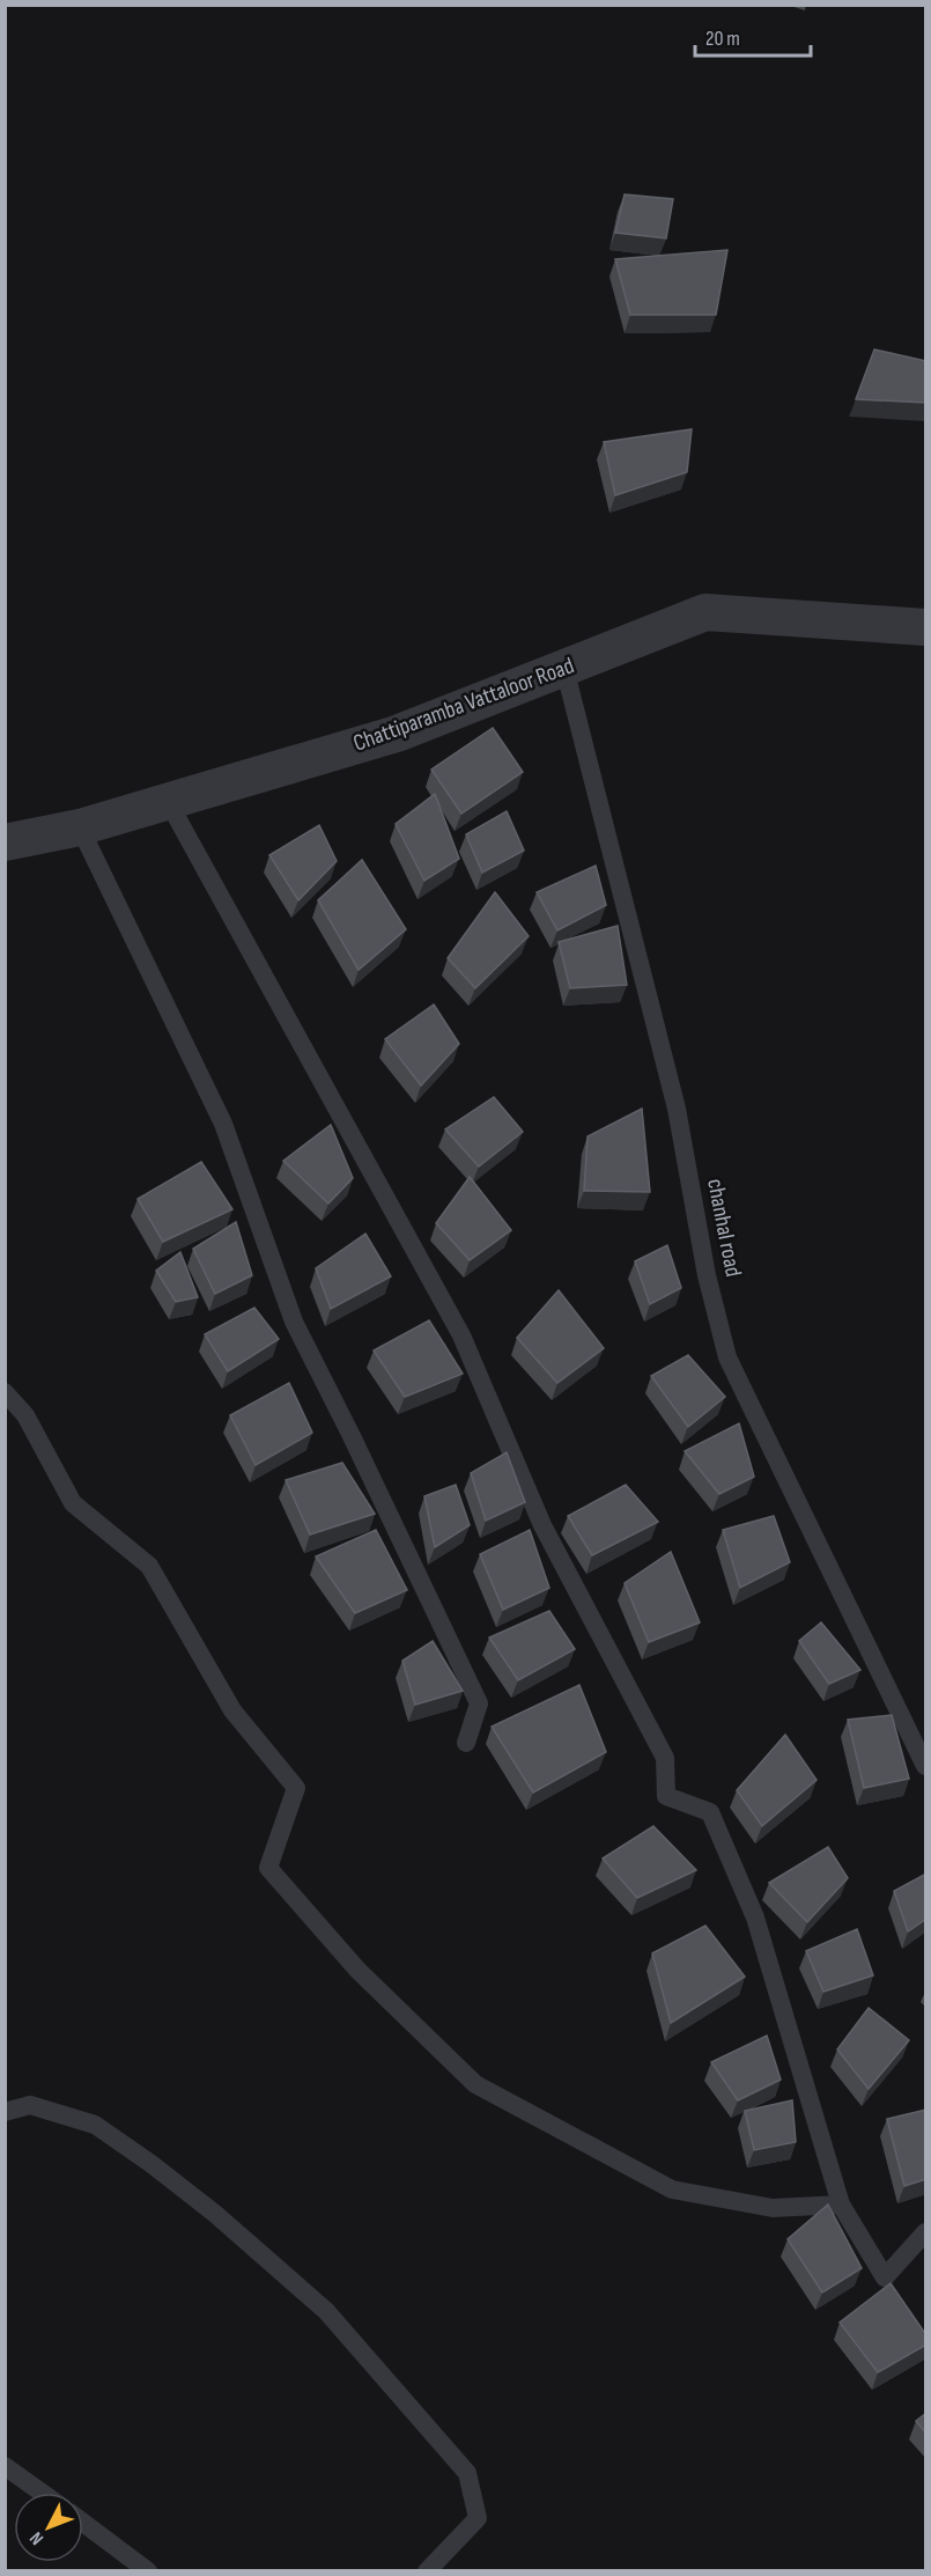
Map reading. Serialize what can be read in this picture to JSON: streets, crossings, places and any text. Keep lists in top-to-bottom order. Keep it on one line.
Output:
{"streets":{"street":["Chattiparamba Vattaloor Road"],"lane":["chanhal road"]},"crossings":[["Chattiparamba Vattaloor Road","chanhal road"]],"scale_bar":"20 m","north":"bottom left"}
